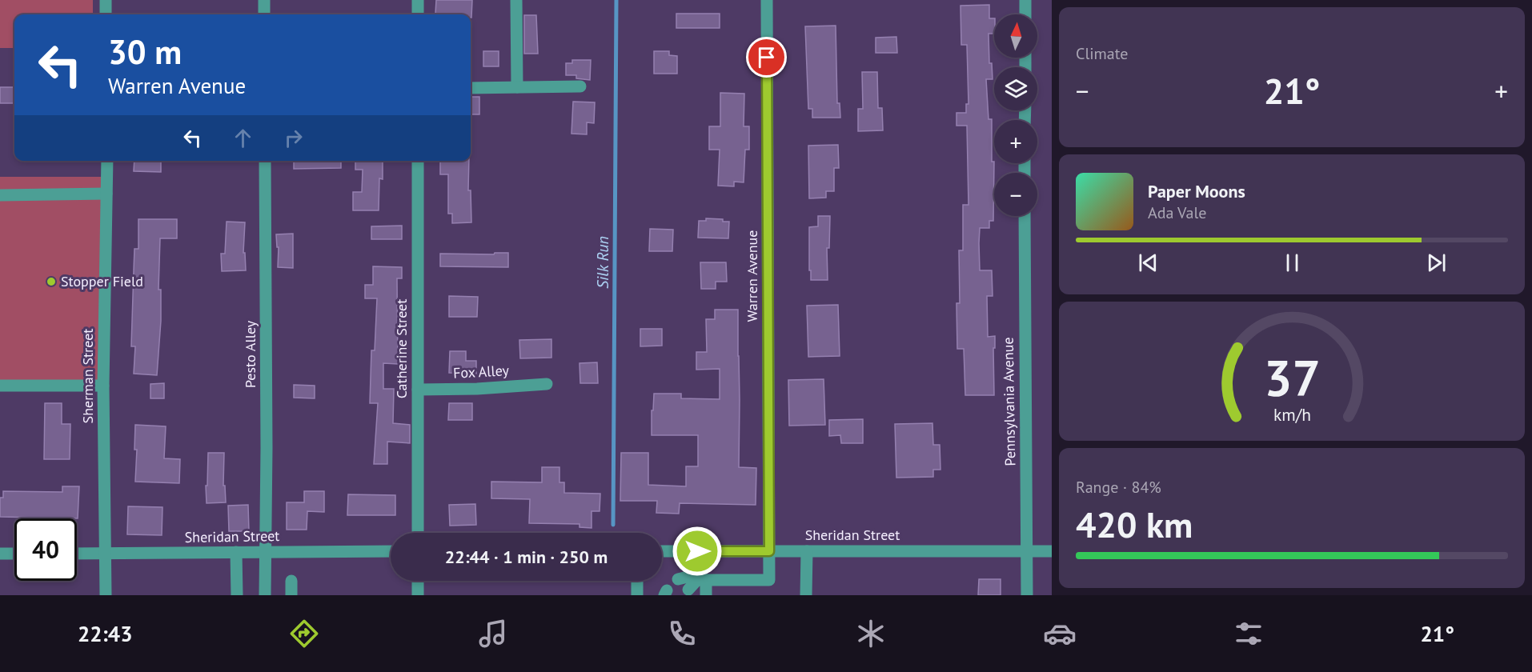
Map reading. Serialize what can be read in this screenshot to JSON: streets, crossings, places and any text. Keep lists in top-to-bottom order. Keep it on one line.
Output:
{"streets":{"street":["Warren Avenue","Catherine Street","Pesto Alley","Fox Alley","Sherman Street","Pennsylvania Avenue","Sheridan Street"]},"crossings":[["Warren Avenue","Sheridan Street"],["Catherine Street","Fox Alley"],["Pesto Alley","Sheridan Street"],["Sherman Street","Sheridan Street"],["Pennsylvania Avenue","Sheridan Street"]],"water":["Silk Run"],"places":["Stopper Field"],"north":"top","page":{"tile":["Climate",["Range · 84%","420 km"]],"map_buttons":["+","−"],"turn":["30 m","Warren Avenue"],"heat":["−","21°","+"],"song":["Paper Moons","Ada Vale"],"limit":"40","trip":"22:44 · 1 min · 250 m","tabs":["22:43","21°"],"gauge":["37","km/h"]}}
